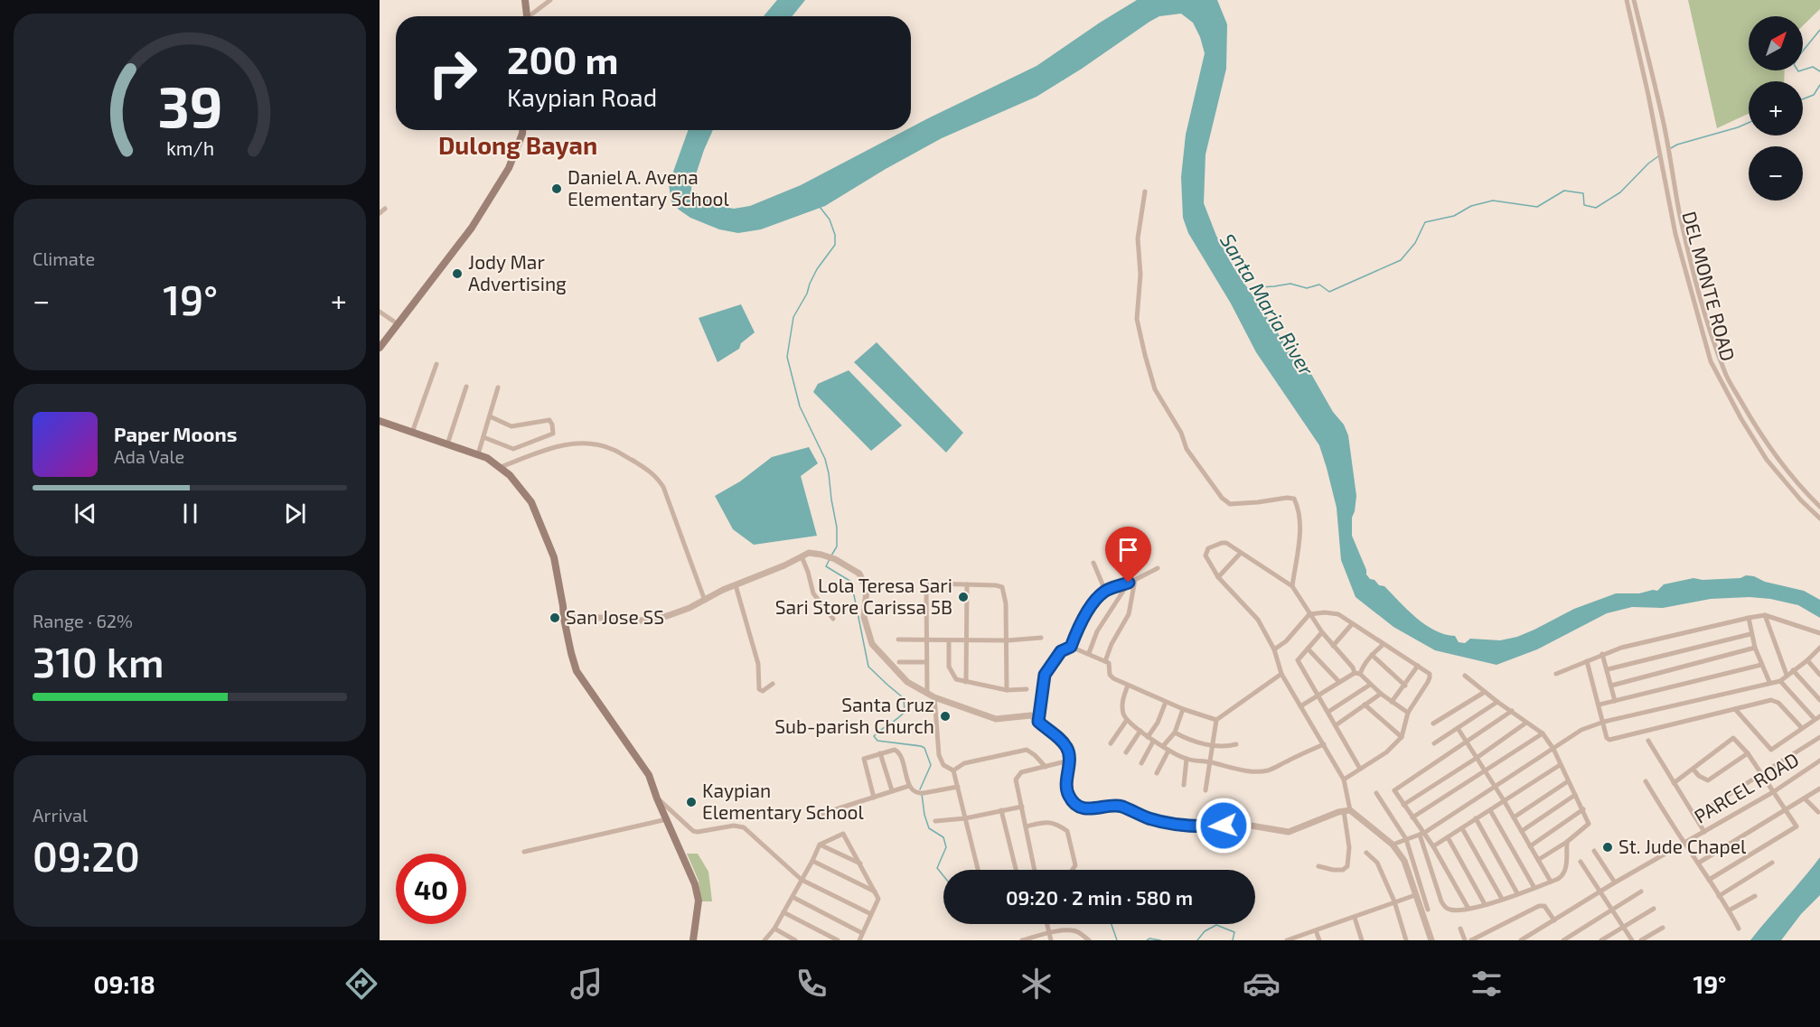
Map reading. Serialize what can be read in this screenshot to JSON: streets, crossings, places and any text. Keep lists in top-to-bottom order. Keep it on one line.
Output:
{"streets":{"street":["DEL MONTE ROAD","PARCEL ROAD"]},"districts":["Dulong Bayan"],"water":["Santa Maria River"],"places":["Daniel A. Avena Elementary School","Jody Mar Advertising","Lola Teresa Sari Sari Store Carissa 5B","San Jose SS","Santa Cruz Sub-parish Church","Kaypian Elementary School","St. Jude Chapel"],"north":"top right","page":{"map_buttons":["+","−"],"turn":["200 m","Kaypian Road"],"tile":["Climate",["Range · 62%","310 km"],["Arrival","09:20"]],"heat":["−","19°","+"],"song":["Paper Moons","Ada Vale"],"limit":"40","trip":"09:20 · 2 min · 580 m","tabs":["09:18","19°"],"gauge":["39","km/h"]}}
